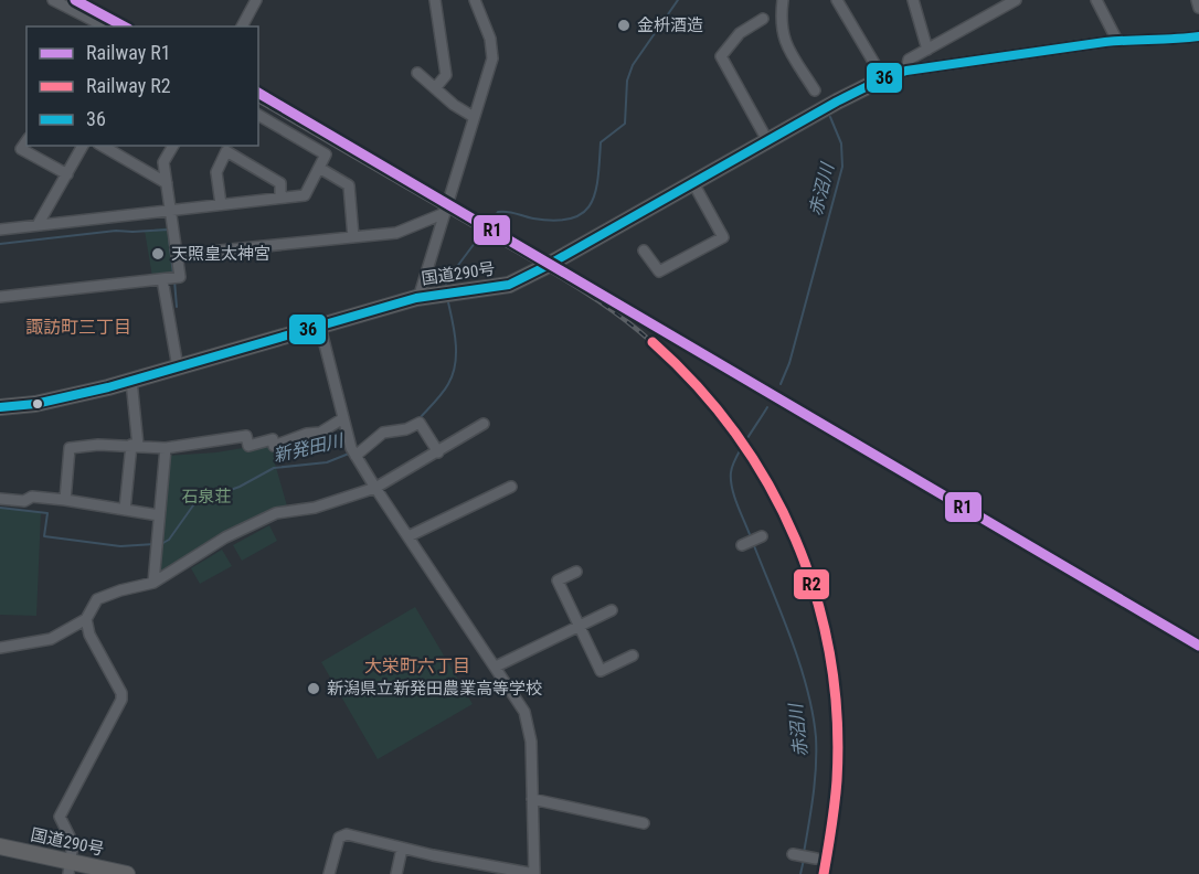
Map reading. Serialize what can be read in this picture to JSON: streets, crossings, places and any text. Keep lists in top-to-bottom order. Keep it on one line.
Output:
{"streets":{"highway":["国道290号"]},"districts":["諏訪町三丁目","大栄町六丁目"],"water":["赤沼川","新発田川"],"parks":["石泉荘"],"places":["金枡酒造","天照皇太神宮","新潟県立新発田農業高等学校"],"lines":["rail line R1","transit line 36","rail line R2"],"legend":["Railway R1","Railway R2","36"]}
